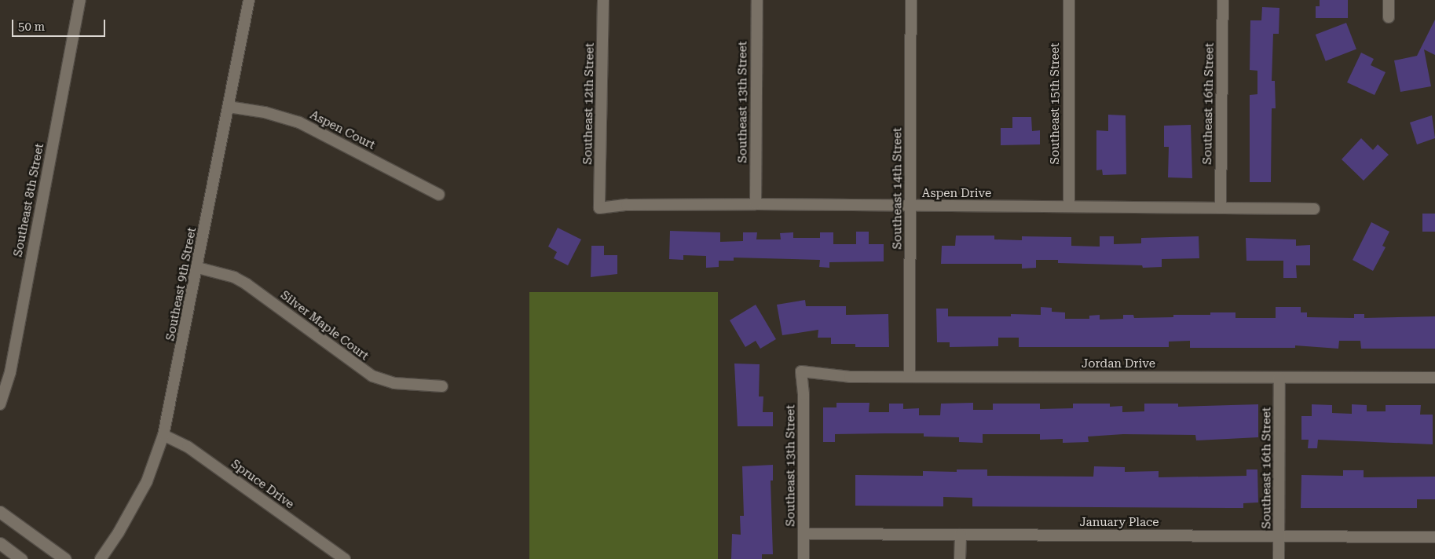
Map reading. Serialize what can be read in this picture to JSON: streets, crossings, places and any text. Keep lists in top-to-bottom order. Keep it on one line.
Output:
{"streets":{"street":["Southeast 13th Street","Southeast 12th Street","Southeast 15th Street","Southeast 16th Street","Aspen Court","Southeast 14th Street","Aspen Drive","Southeast 8th Street","Southeast 9th Street","Silver Maple Court","Jordan Drive","Spruce Drive","January Place"]},"crossings":[["Southeast 13th Street","Aspen Drive"],["Southeast 13th Street","Jordan Drive"],["Southeast 13th Street","January Place"],["Southeast 12th Street","Aspen Drive"],["Southeast 15th Street","Aspen Drive"],["Southeast 16th Street","Aspen Drive"],["Southeast 16th Street","Jordan Drive"],["Southeast 16th Street","January Place"],["Aspen Court","Southeast 9th Street"],["Southeast 14th Street","Aspen Drive"],["Southeast 14th Street","Jordan Drive"],["Southeast 9th Street","Silver Maple Court"],["Southeast 9th Street","Spruce Drive"]],"scale_bar":"50 m"}
